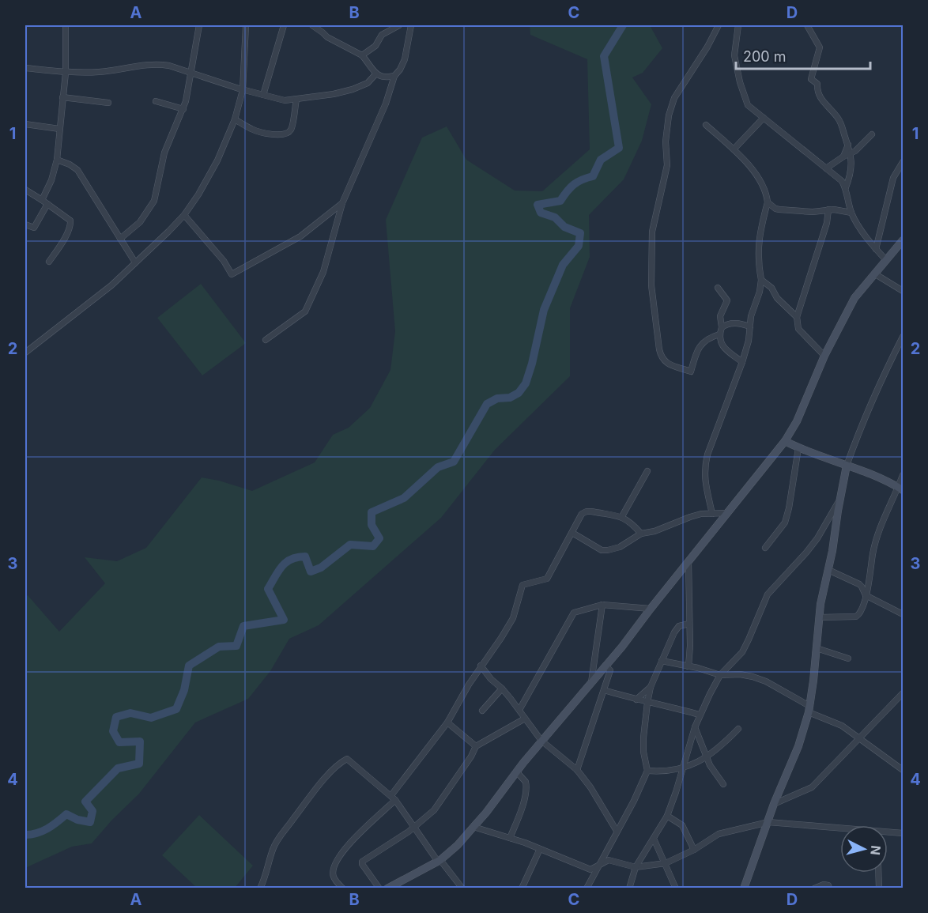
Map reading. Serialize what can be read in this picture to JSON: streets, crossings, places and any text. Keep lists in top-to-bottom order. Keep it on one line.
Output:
{"scale_bar":"200 m","north":"right","grid":{"columns":["A","B","C","D"],"rows":["1","2","3","4"]}}
